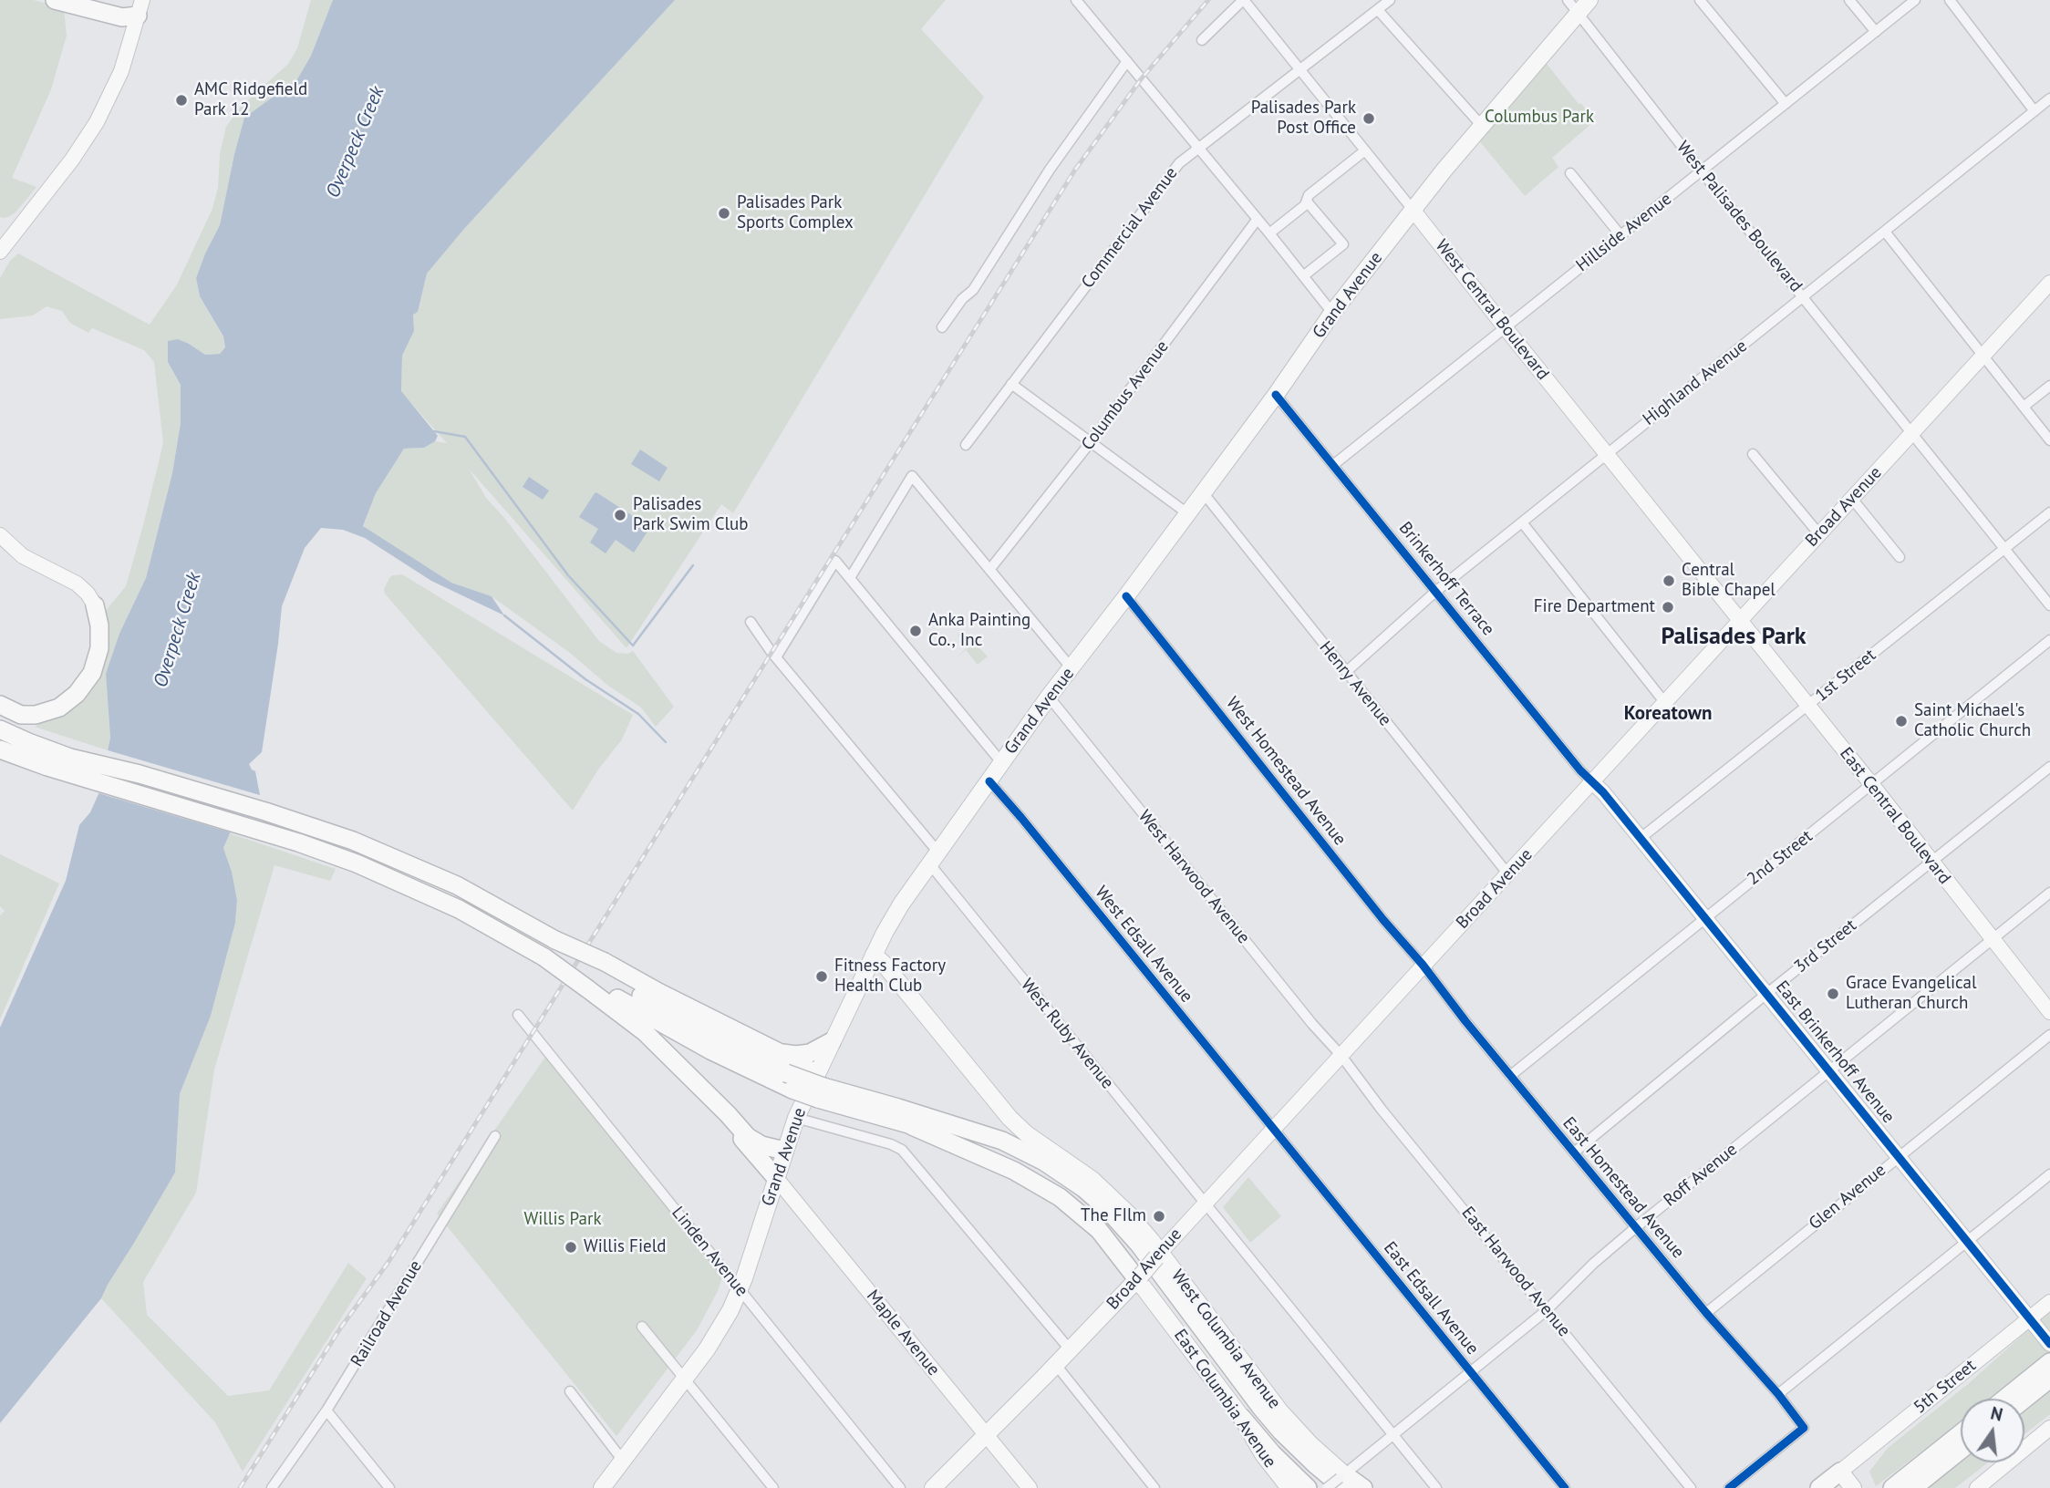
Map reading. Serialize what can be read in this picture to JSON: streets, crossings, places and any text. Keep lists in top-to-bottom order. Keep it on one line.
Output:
{"streets":{"main road":["Grand Avenue","West Central Boulevard","Broad Avenue","East Central Boulevard","East Brinkerhoff Avenue","Maple Avenue","West Columbia Avenue","5th Street","East Columbia Avenue"],"street":["West Palisades Boulevard","Commercial Avenue","Hillside Avenue","Highland Avenue","Columbus Avenue","Brinkerhoff Terrace","1st Street","Henry Avenue","West Homestead Avenue","2nd Street","West Harwood Avenue","West Edsall Avenue","3rd Street","West Ruby Avenue","Roff Avenue","East Homestead Avenue","Glen Avenue","Linden Avenue","East Harwood Avenue","East Edsall Avenue","Railroad Avenue"]},"crossings":[["West Palisades Boulevard","Hillside Avenue"],["West Palisades Boulevard","Grand Avenue"],["West Palisades Boulevard","Highland Avenue"],["West Palisades Boulevard","Broad Avenue"],["West Palisades Boulevard","1st Street"],["Commercial Avenue","West Central Boulevard"],["Hillside Avenue","West Central Boulevard"],["Hillside Avenue","Brinkerhoff Terrace"],["Grand Avenue","West Central Boulevard"],["Grand Avenue","Brinkerhoff Terrace"],["Grand Avenue","Henry Avenue"],["Grand Avenue","West Homestead Avenue"],["Grand Avenue","West Harwood Avenue"],["Grand Avenue","West Edsall Avenue"],["Grand Avenue","West Ruby Avenue"],["Grand Avenue","Linden Avenue"],["Grand Avenue","Maple Avenue"],["Grand Avenue","West Columbia Avenue"],["West Central Boulevard","Highland Avenue"],["West Central Boulevard","Broad Avenue"],["West Central Boulevard","East Central Boulevard"],["Highland Avenue","Brinkerhoff Terrace"],["Highland Avenue","Henry Avenue"],["Broad Avenue","Brinkerhoff Terrace"],["Broad Avenue","Henry Avenue"],["Broad Avenue","West Homestead Avenue"],["Broad Avenue","East Central Boulevard"],["Broad Avenue","West Harwood Avenue"],["Broad Avenue","West Edsall Avenue"],["Broad Avenue","West Ruby Avenue"],["Broad Avenue","East Brinkerhoff Avenue"],["Broad Avenue","East Homestead Avenue"],["Broad Avenue","East Harwood Avenue"],["Broad Avenue","East Edsall Avenue"],["Broad Avenue","Maple Avenue"],["Broad Avenue","West Columbia Avenue"],["Broad Avenue","East Columbia Avenue"],["Brinkerhoff Terrace","East Brinkerhoff Avenue"],["1st Street","East Central Boulevard"],["1st Street","East Brinkerhoff Avenue"],["West Homestead Avenue","East Homestead Avenue"],["East Central Boulevard","2nd Street"],["East Central Boulevard","3rd Street"],["East Central Boulevard","Roff Avenue"],["2nd Street","East Brinkerhoff Avenue"],["2nd Street","East Homestead Avenue"],["West Harwood Avenue","East Harwood Avenue"],["West Edsall Avenue","East Edsall Avenue"],["3rd Street","East Brinkerhoff Avenue"],["3rd Street","East Homestead Avenue"],["West Ruby Avenue","Roff Avenue"],["East Brinkerhoff Avenue","Roff Avenue"],["East Brinkerhoff Avenue","Glen Avenue"],["East Brinkerhoff Avenue","5th Street"],["Roff Avenue","East Homestead Avenue"],["Roff Avenue","East Harwood Avenue"],["Roff Avenue","East Edsall Avenue"],["Roff Avenue","West Columbia Avenue"],["East Homestead Avenue","Glen Avenue"]],"districts":["Palisades Park","Koreatown"],"water":["Overpeck Creek"],"parks":["Columbus Park","Willis Park"],"places":["AMC Ridgefield Park 12","Palisades Park Post Office","Palisades Park Sports Complex","Palisades Park Swim Club","Central Bible Chapel","Fire Department","Anka Painting Co., Inc","Saint Michael's Catholic Church","Fitness Factory Health Club","Grace Evangelical Lutheran Church","The FIlm","Willis Field"],"north":"top"}
